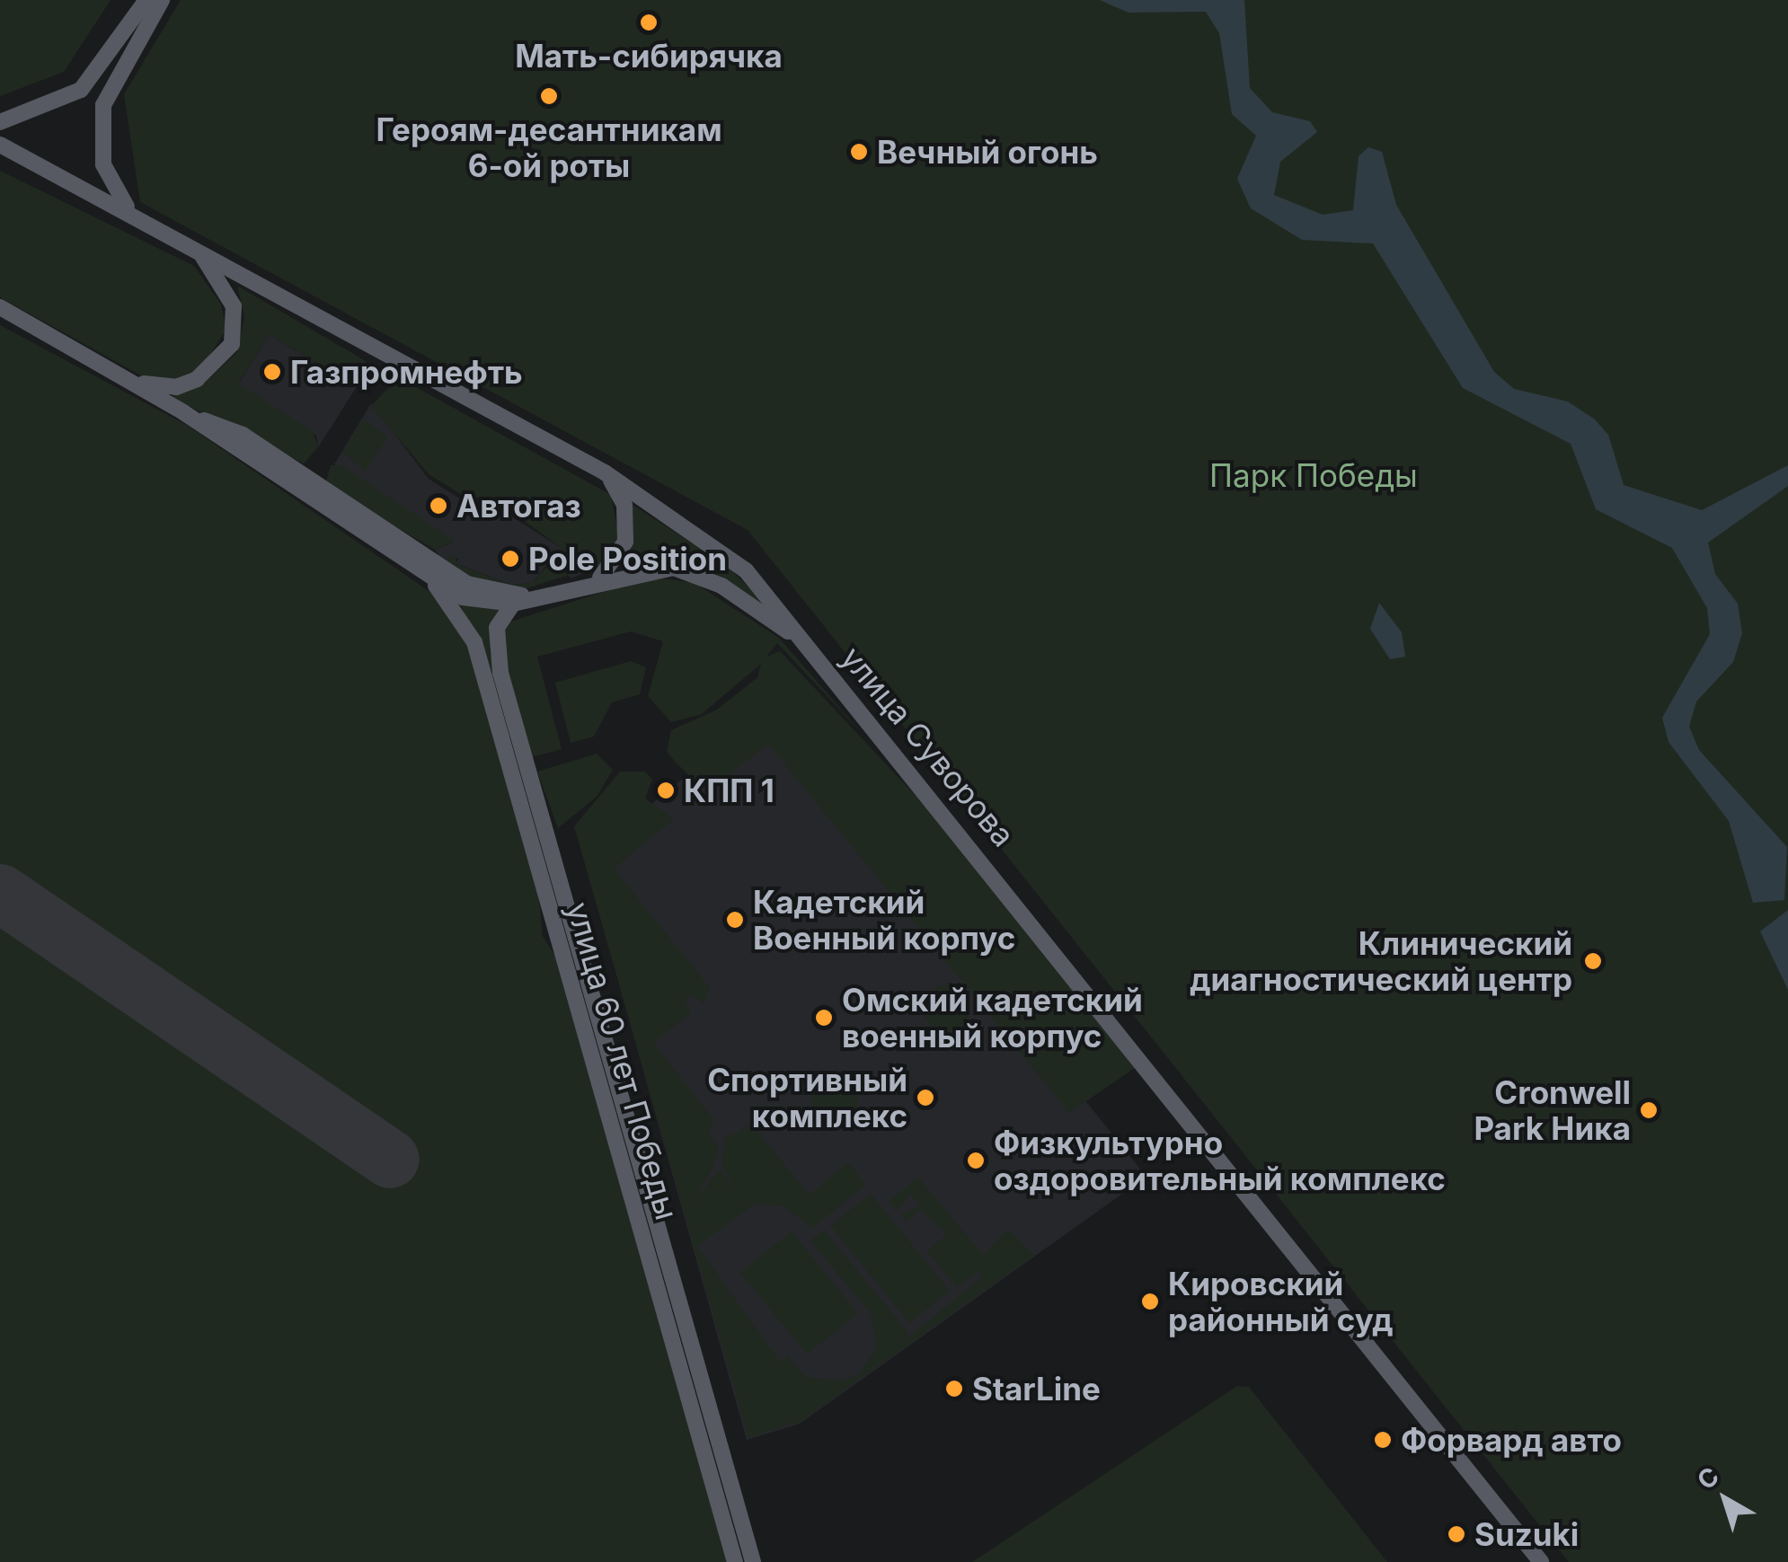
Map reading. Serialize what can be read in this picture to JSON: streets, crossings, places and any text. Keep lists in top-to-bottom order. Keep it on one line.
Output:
{"streets":{"main road":["улица Суворова","улица 60 лет Победы"]},"parks":["Парк Победы"],"places":["Мать-сибирячка","Героям-десантникам 6-ой роты","Вечный огонь","Газпромнефть","Автогаз","Pole Position","КПП 1","Кадетский Военный корпус","Клинический диагностический центр","Омский кадетский военный корпус","Спортивный комплекс","Cronwell Park Ника","Физкультурно оздоровительный комплекс","Кировский районный суд","StarLine","Форвард авто","Suzuki"],"north":"top left"}
